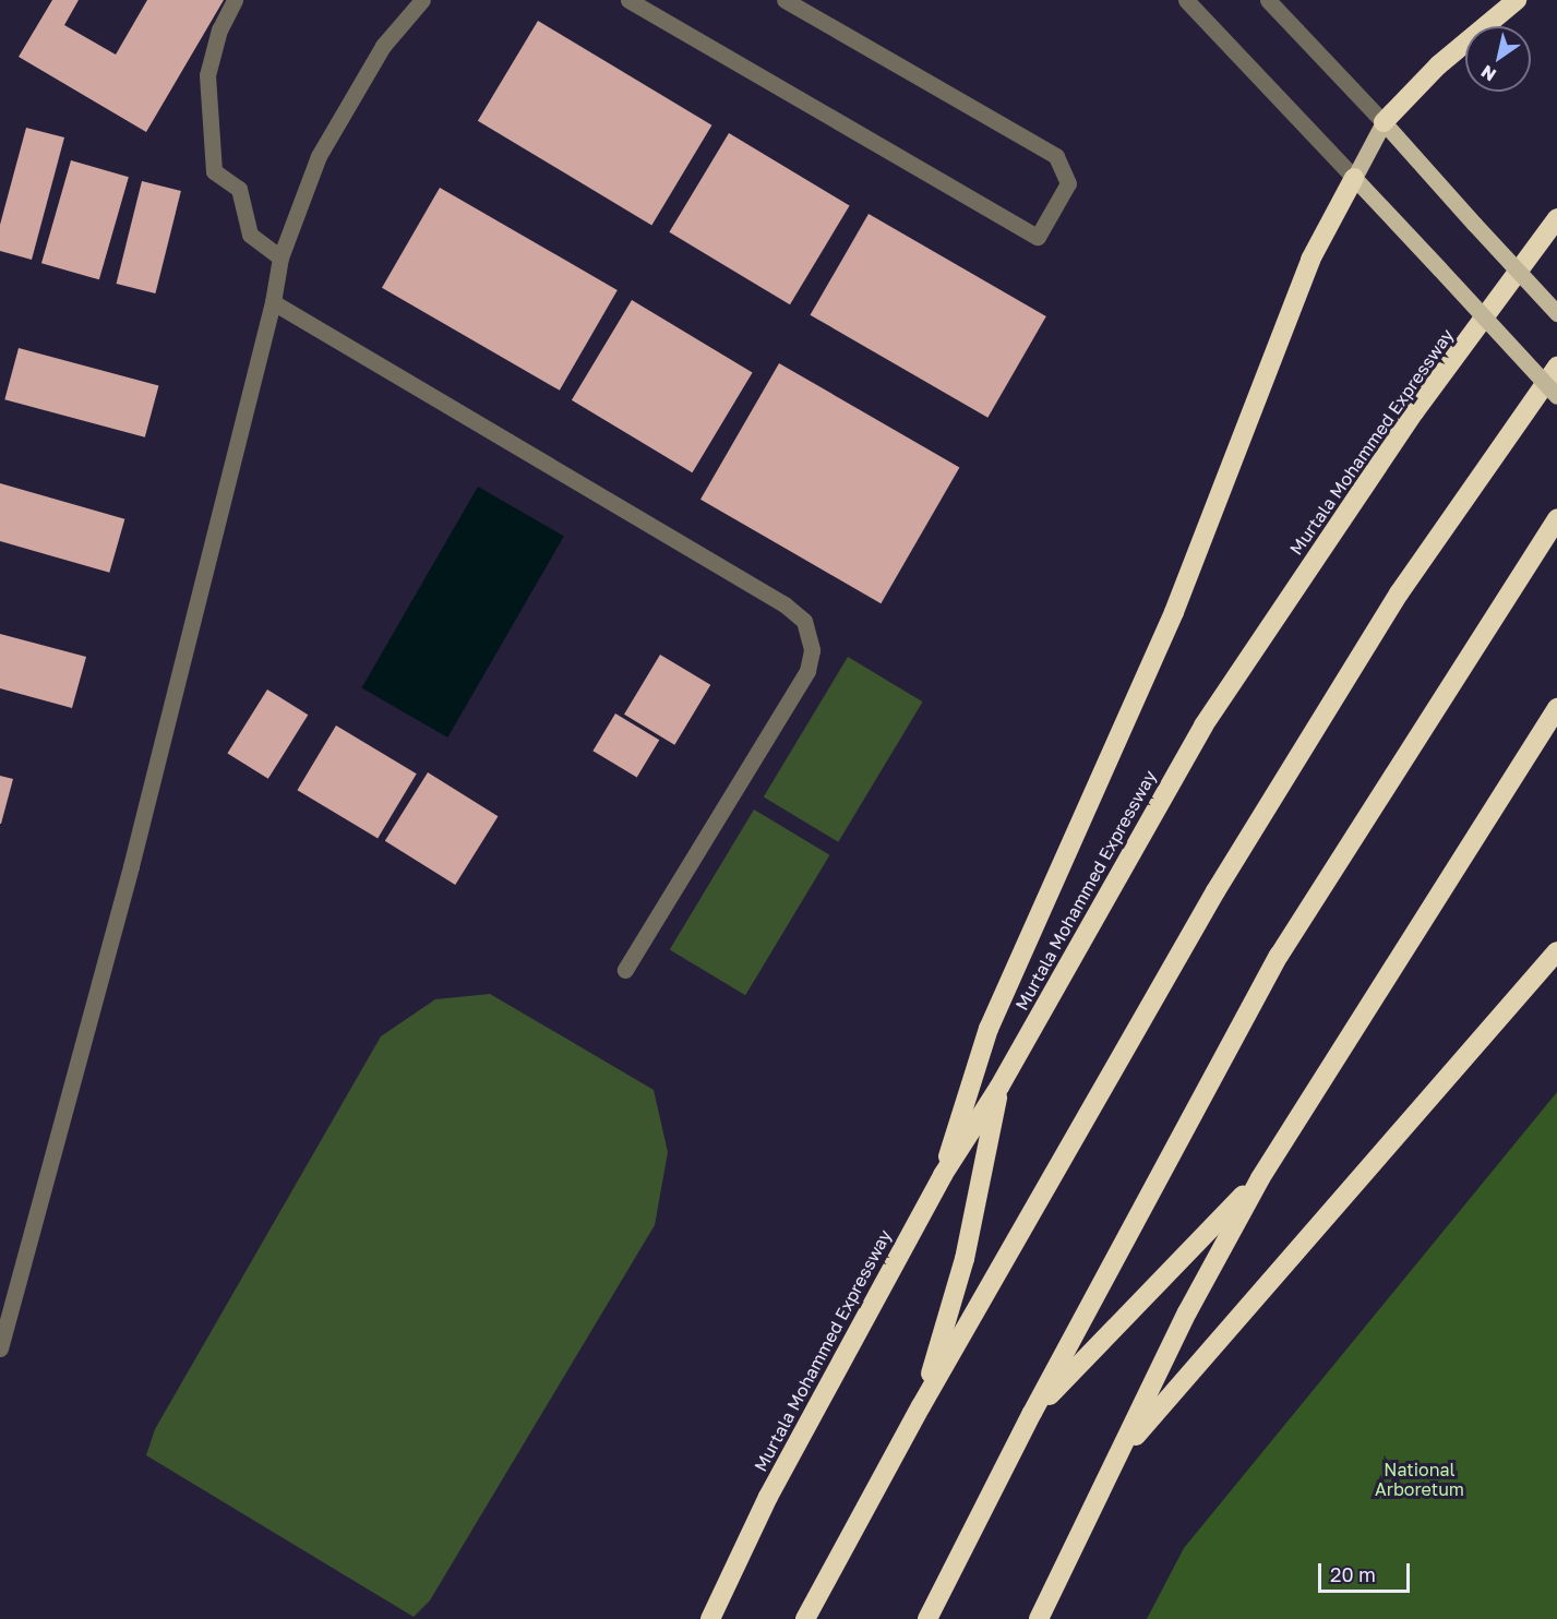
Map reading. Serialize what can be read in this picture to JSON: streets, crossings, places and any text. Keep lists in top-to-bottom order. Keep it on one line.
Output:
{"streets":{"highway":["Murtala Mohammed Expressway"]},"parks":["National Arboretum"],"scale_bar":"20 m","north":"bottom left"}
